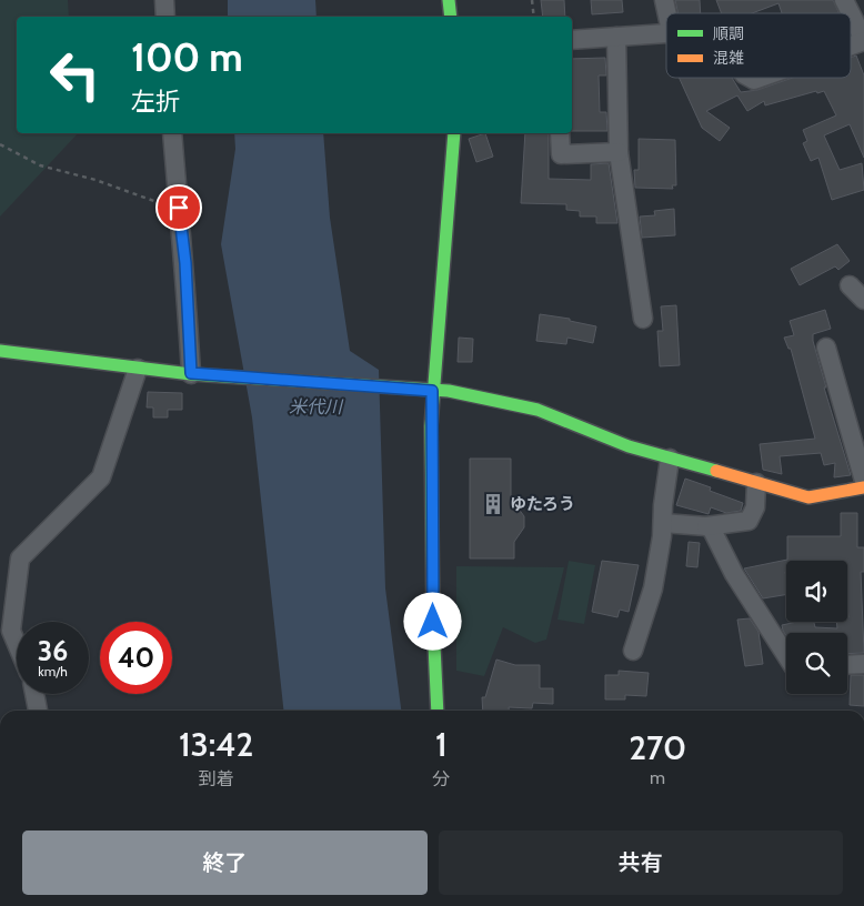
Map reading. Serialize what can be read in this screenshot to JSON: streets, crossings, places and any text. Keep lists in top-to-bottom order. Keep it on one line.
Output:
{"water":["米代川"],"places":{"building":["ゆたろう"]},"legend":["順調","混雑"],"page":{"turn":["100 m","左折"],"speed":"36 km/h","limit":"40","eta":["13:42","到着","1","分","270","m"],"buttons":["終了","共有"]}}
